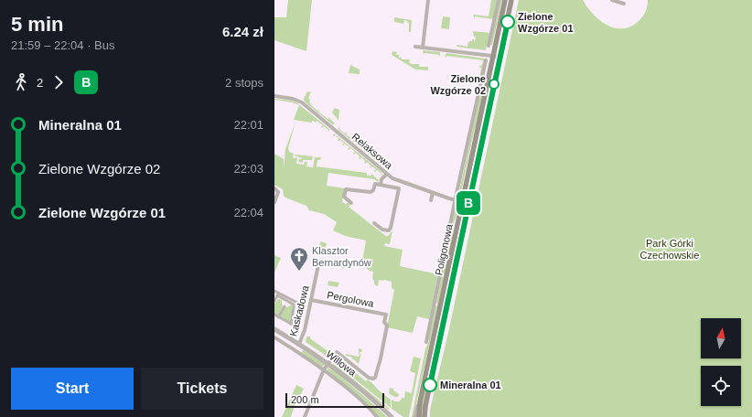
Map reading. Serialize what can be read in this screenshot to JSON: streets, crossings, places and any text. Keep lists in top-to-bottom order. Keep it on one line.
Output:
{"streets":{"main road":["Poligonowa"],"street":["Relaksowa","Pergolowa","Kaskadowa","Willowa"]},"crossings":[["Relaksowa","Poligonowa"],["Pergolowa","Kaskadowa"],["Pergolowa","Willowa"],["Kaskadowa","Willowa"]],"parks":["Park Górki Czechowskie"],"places":{"other":["Zielone Wzgórze 01","Zielone Wzgórze 02","Mineralna 01"],"church":["Klasztor Bernardynów"]},"lines":["bus line B"],"scale_bar":"200 m","north":"top","page":{"heading":["5 min","21:59 – 22:04 · Bus","6.24 zł"],"on_map":"B","legs":["2","B","2 stops"],"list":[{"name":"Mineralna 01","value":"22:01"},{"name":"Zielone Wzgórze 02","value":"22:03"},{"name":"Zielone Wzgórze 01","value":"22:04"}],"buttons":["Start","Tickets"],"scale":"200 m"}}
